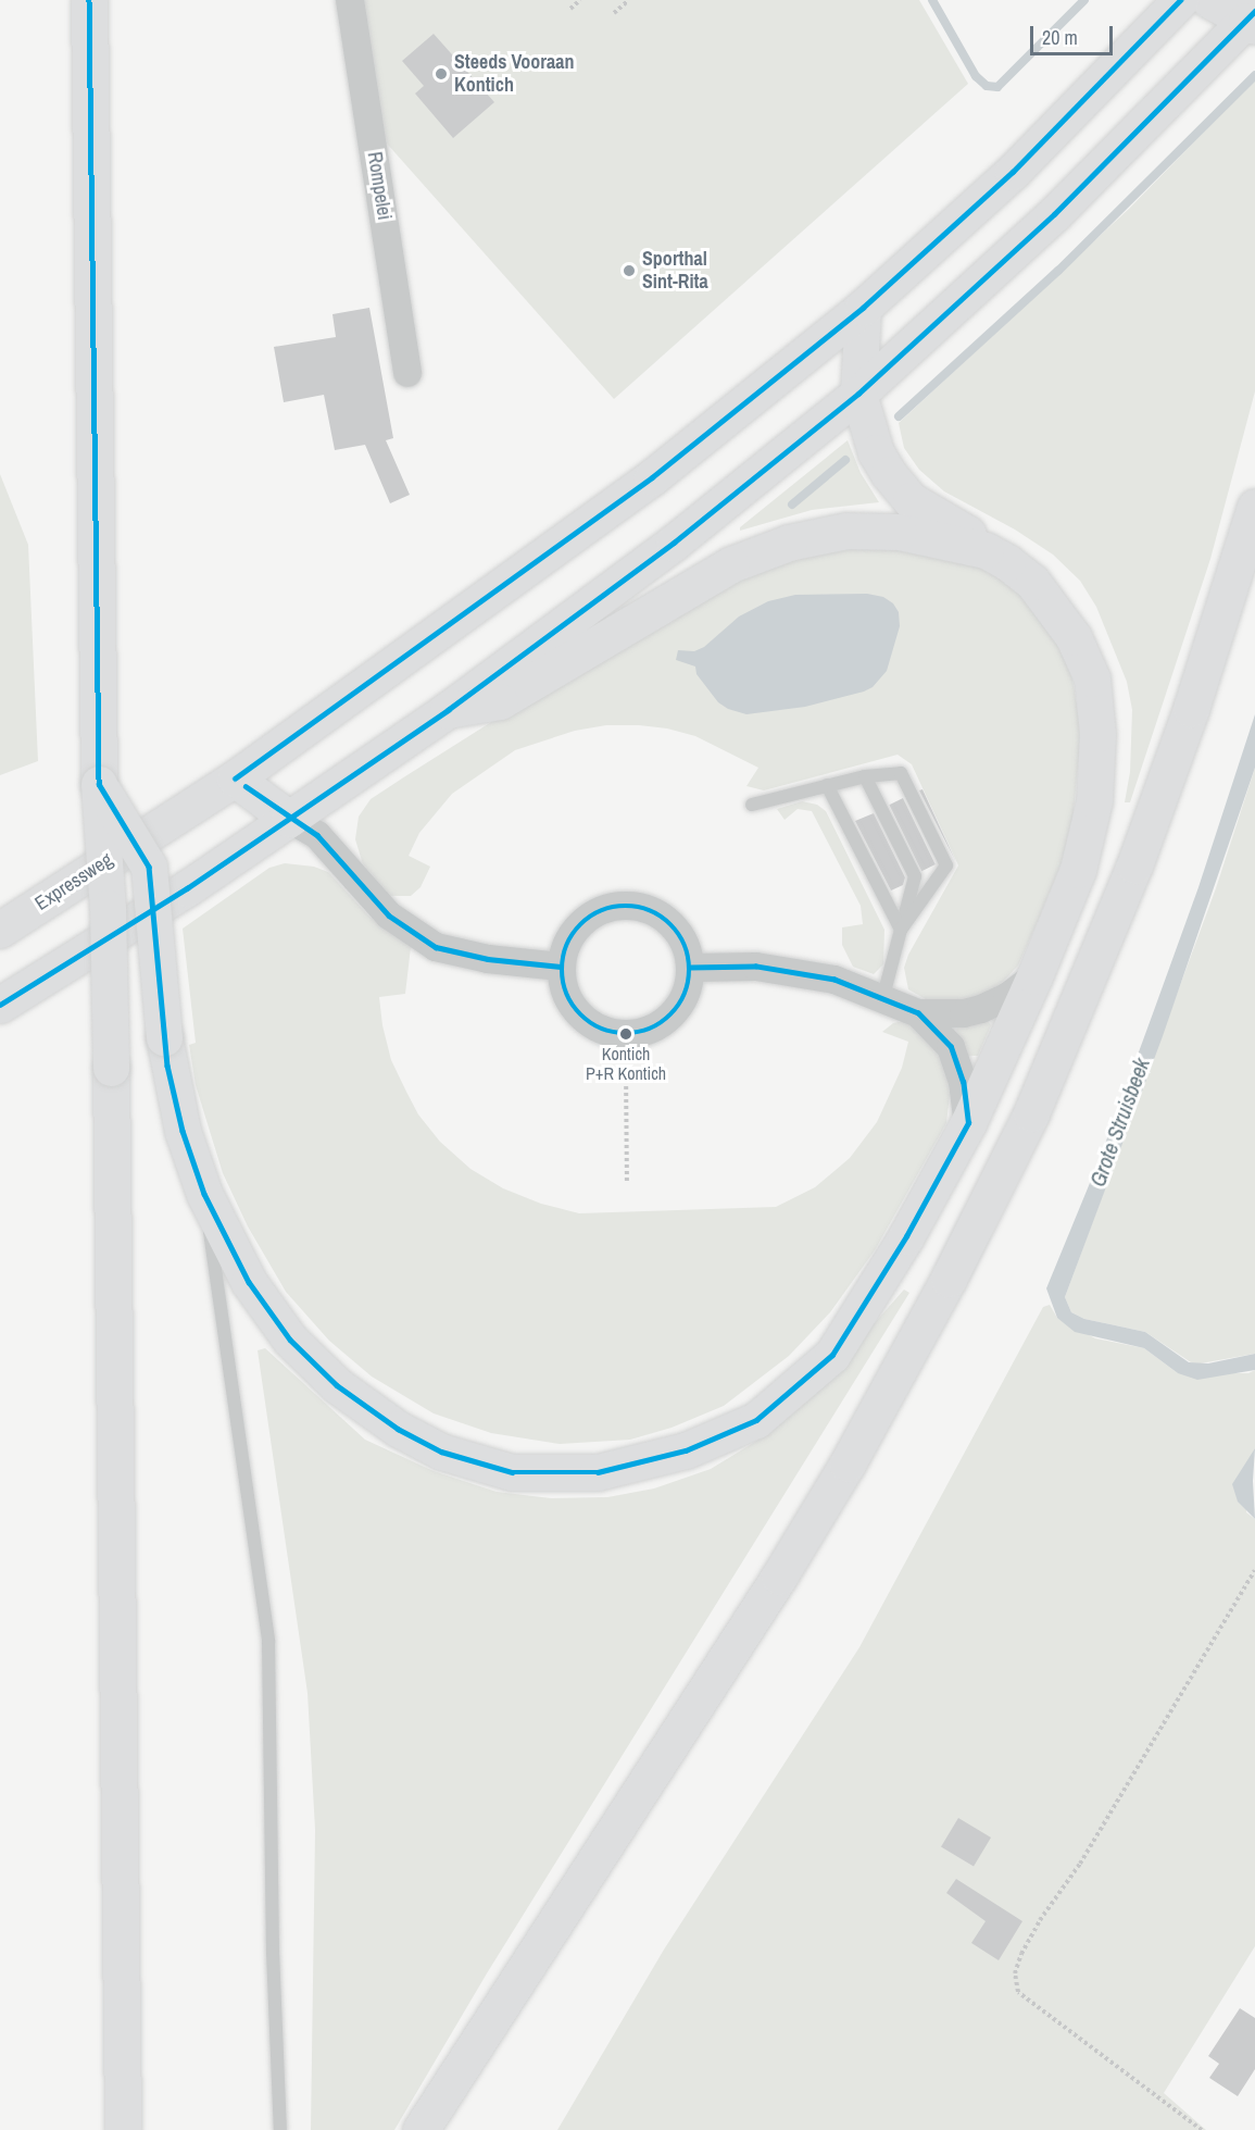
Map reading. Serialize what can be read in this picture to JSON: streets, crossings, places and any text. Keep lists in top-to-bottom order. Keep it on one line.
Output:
{"streets":{"highway":["Expressweg"],"street":["Rompelei"]},"water":["Grote Struisbeek"],"places":["Steeds Vooraan Kontich","Sporthal Sint-Rita","Kontich P+R Kontich"],"scale_bar":"20 m"}
